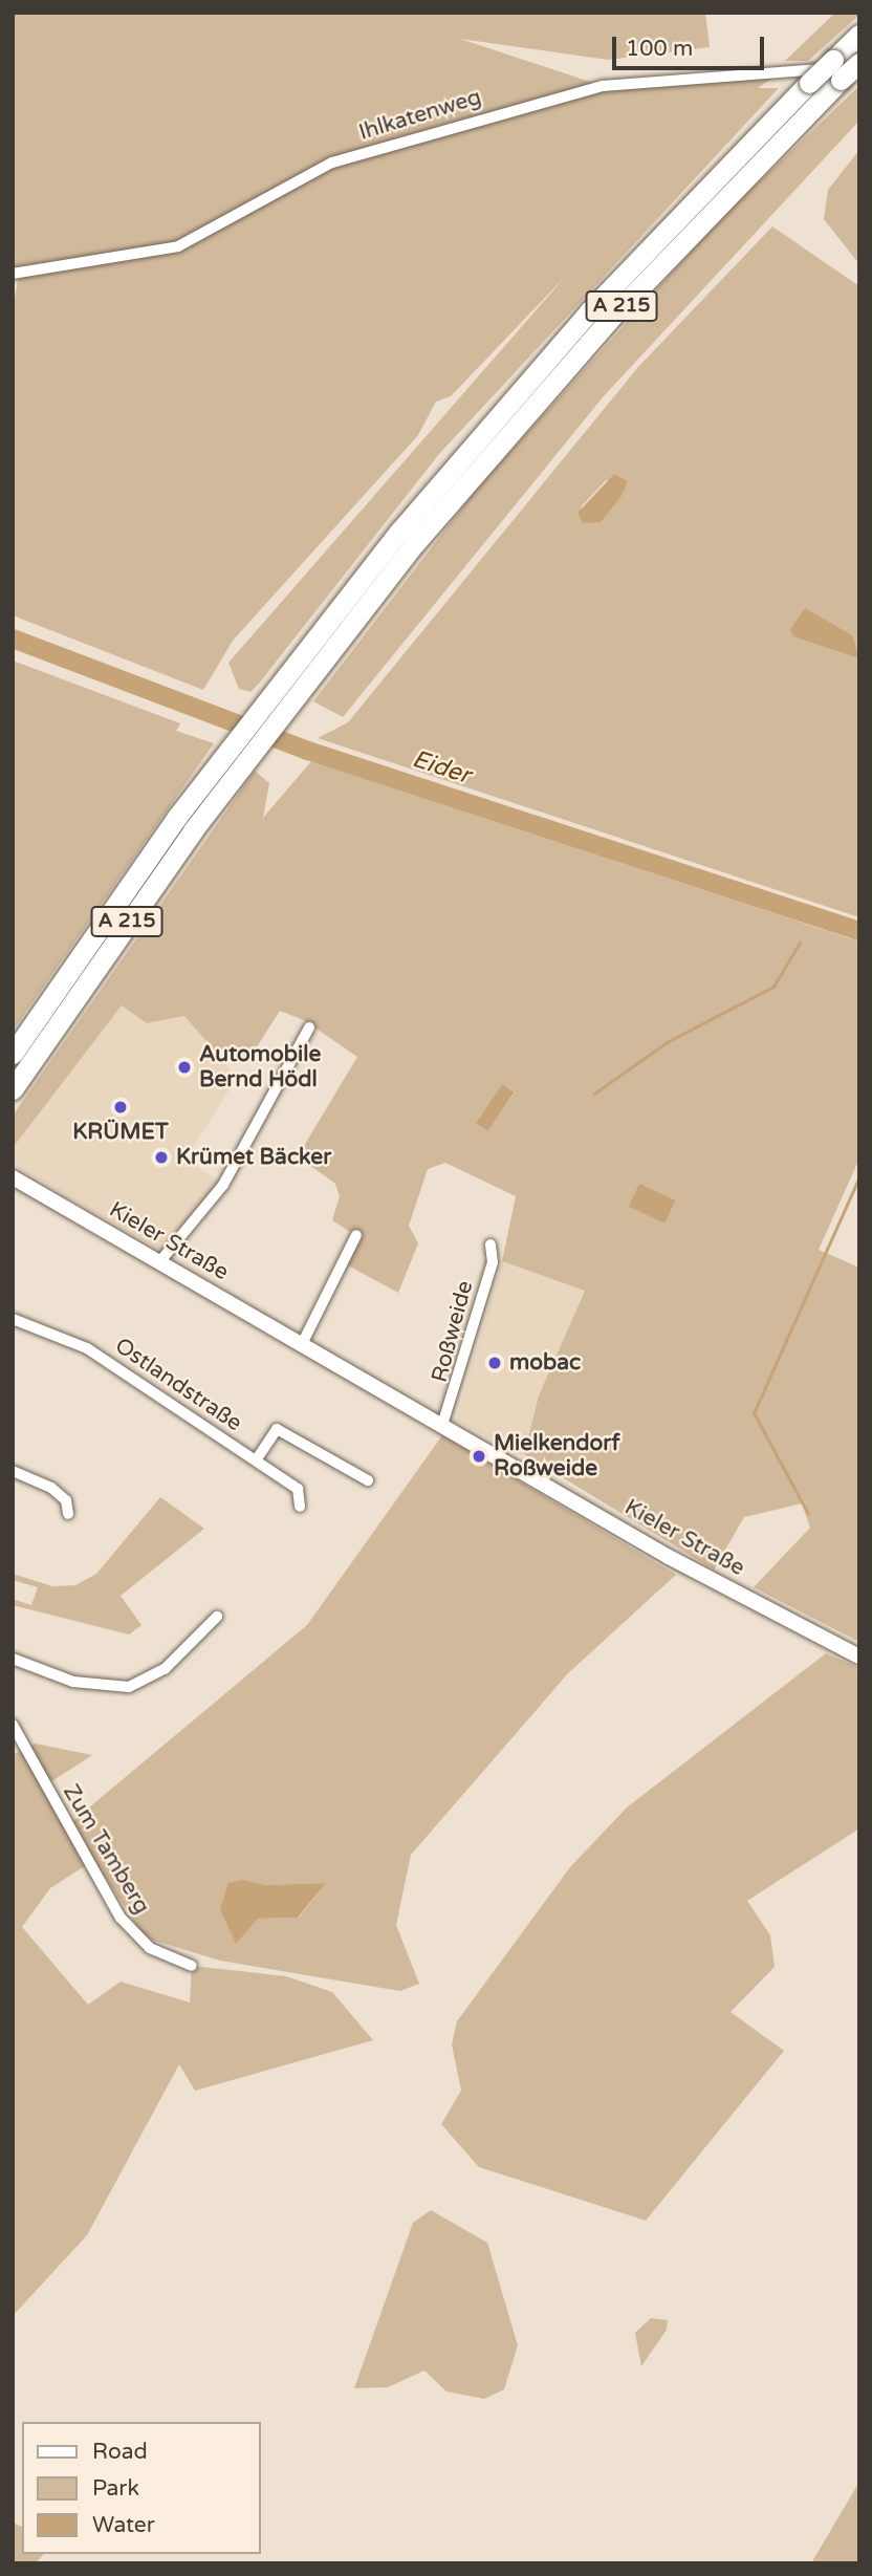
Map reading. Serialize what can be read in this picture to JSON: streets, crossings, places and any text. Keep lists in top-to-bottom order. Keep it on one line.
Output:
{"streets":{"highway":["A 215"],"street":["Ihlkatenweg","Kieler Straße","Roßweide","Ostlandstraße","Zum Tamberg"]},"crossings":[["Ihlkatenweg","A 215"],["Kieler Straße","Roßweide"]],"water":["Eider"],"places":["Automobile Bernd Hödl","KRÜMET","Krümet Bäcker","mobac","Mielkendorf Roßweide"],"legend":["Road","Park","Water"],"scale_bar":"100 m"}
